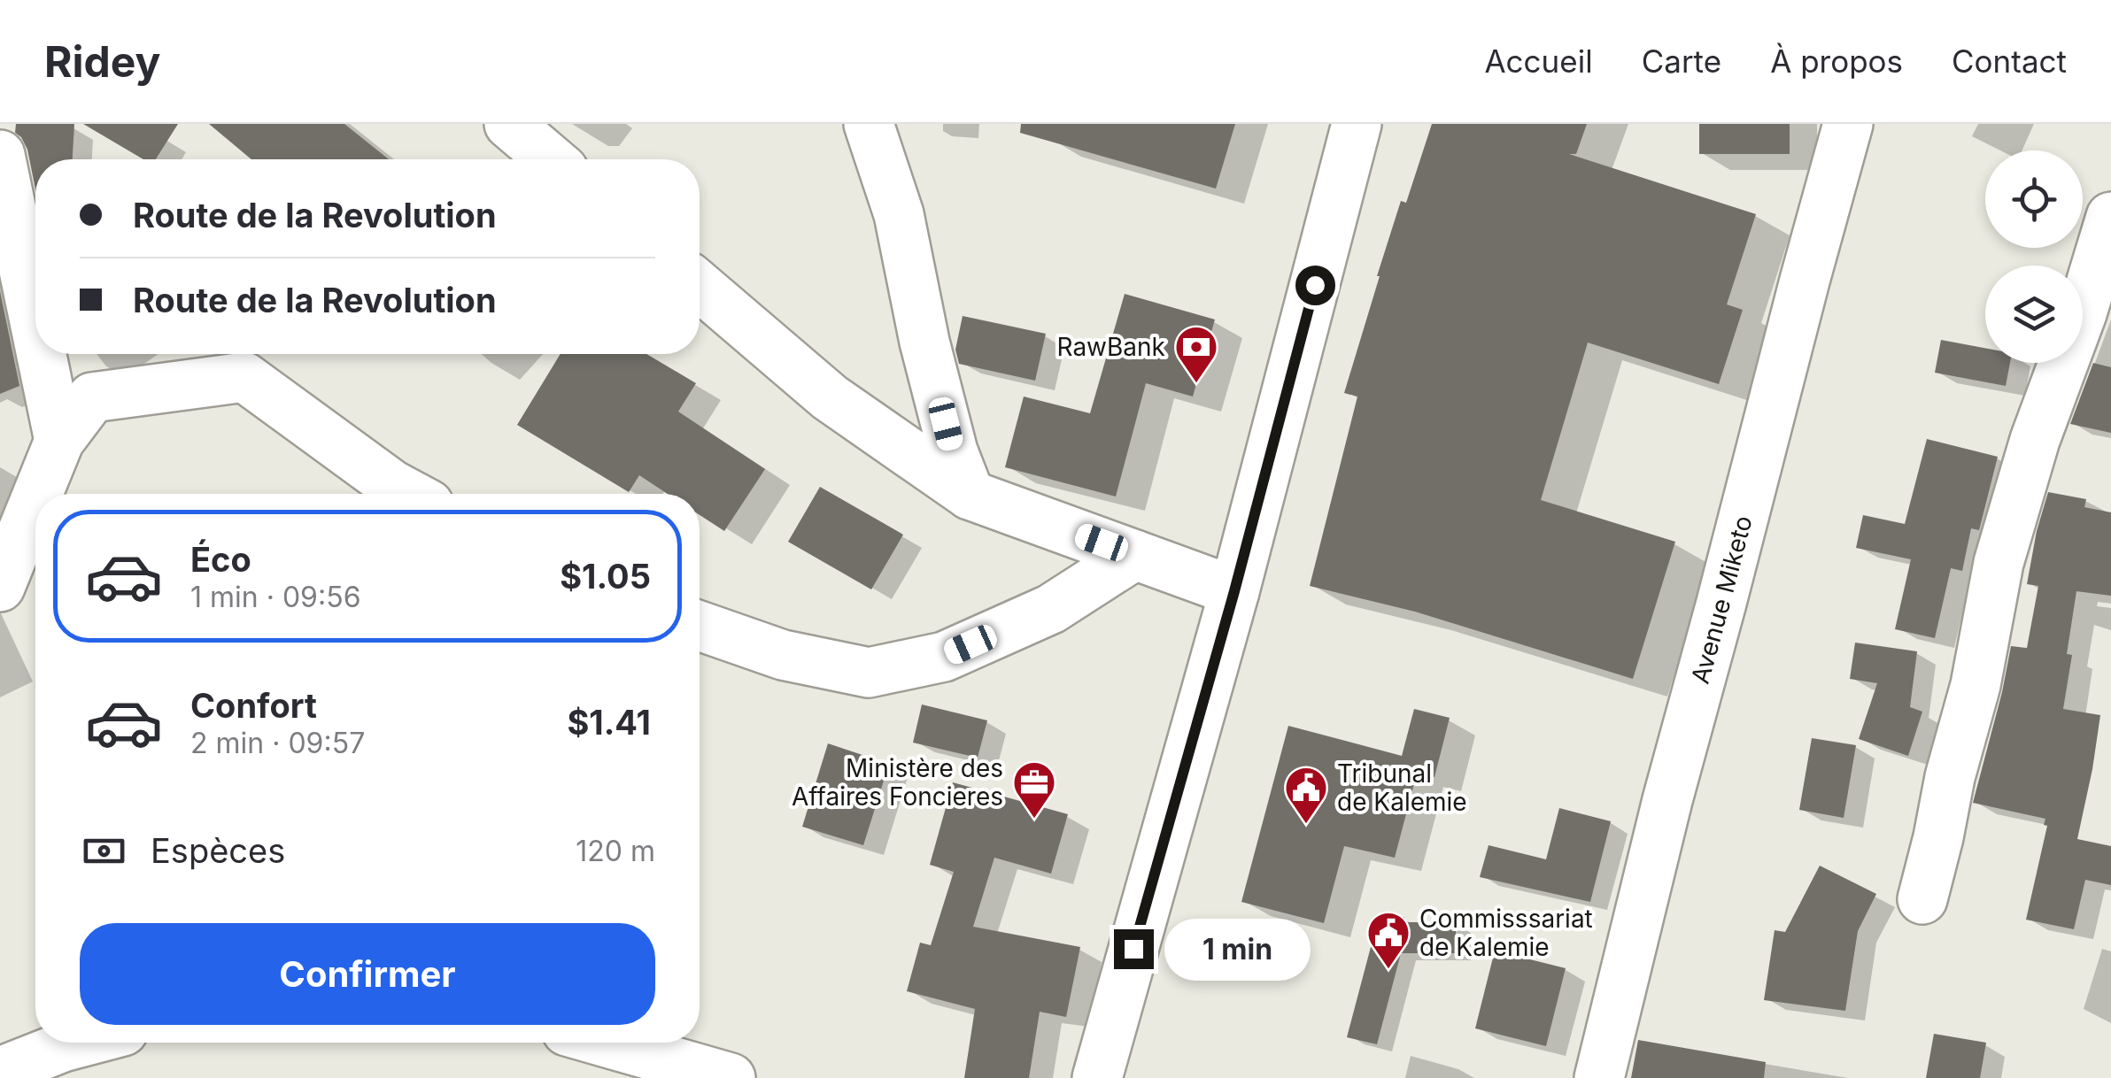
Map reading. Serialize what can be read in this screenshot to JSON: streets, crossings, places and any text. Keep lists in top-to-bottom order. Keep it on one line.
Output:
{"streets":{"street":["Avenue Miketo"]},"places":{"bank":["RawBank"],"office":["Ministère des Affaires Foncieres"],"public building":["Tribunal de Kalemie","Commisssariat de Kalemie"]},"page":{"header":"Ridey","nav":["Accueil","Carte","À propos","Contact"],"banner":["Route de la Revolution","Route de la Revolution"],"list":[{"name":"Éco","note":"1 min · 09:56","value":"$1.05"},{"name":"Confort","note":"2 min · 09:57","value":"$1.41"}],"pay":["Espèces","120 m"],"buttons":"Confirmer","bubble":"1 min"}}
